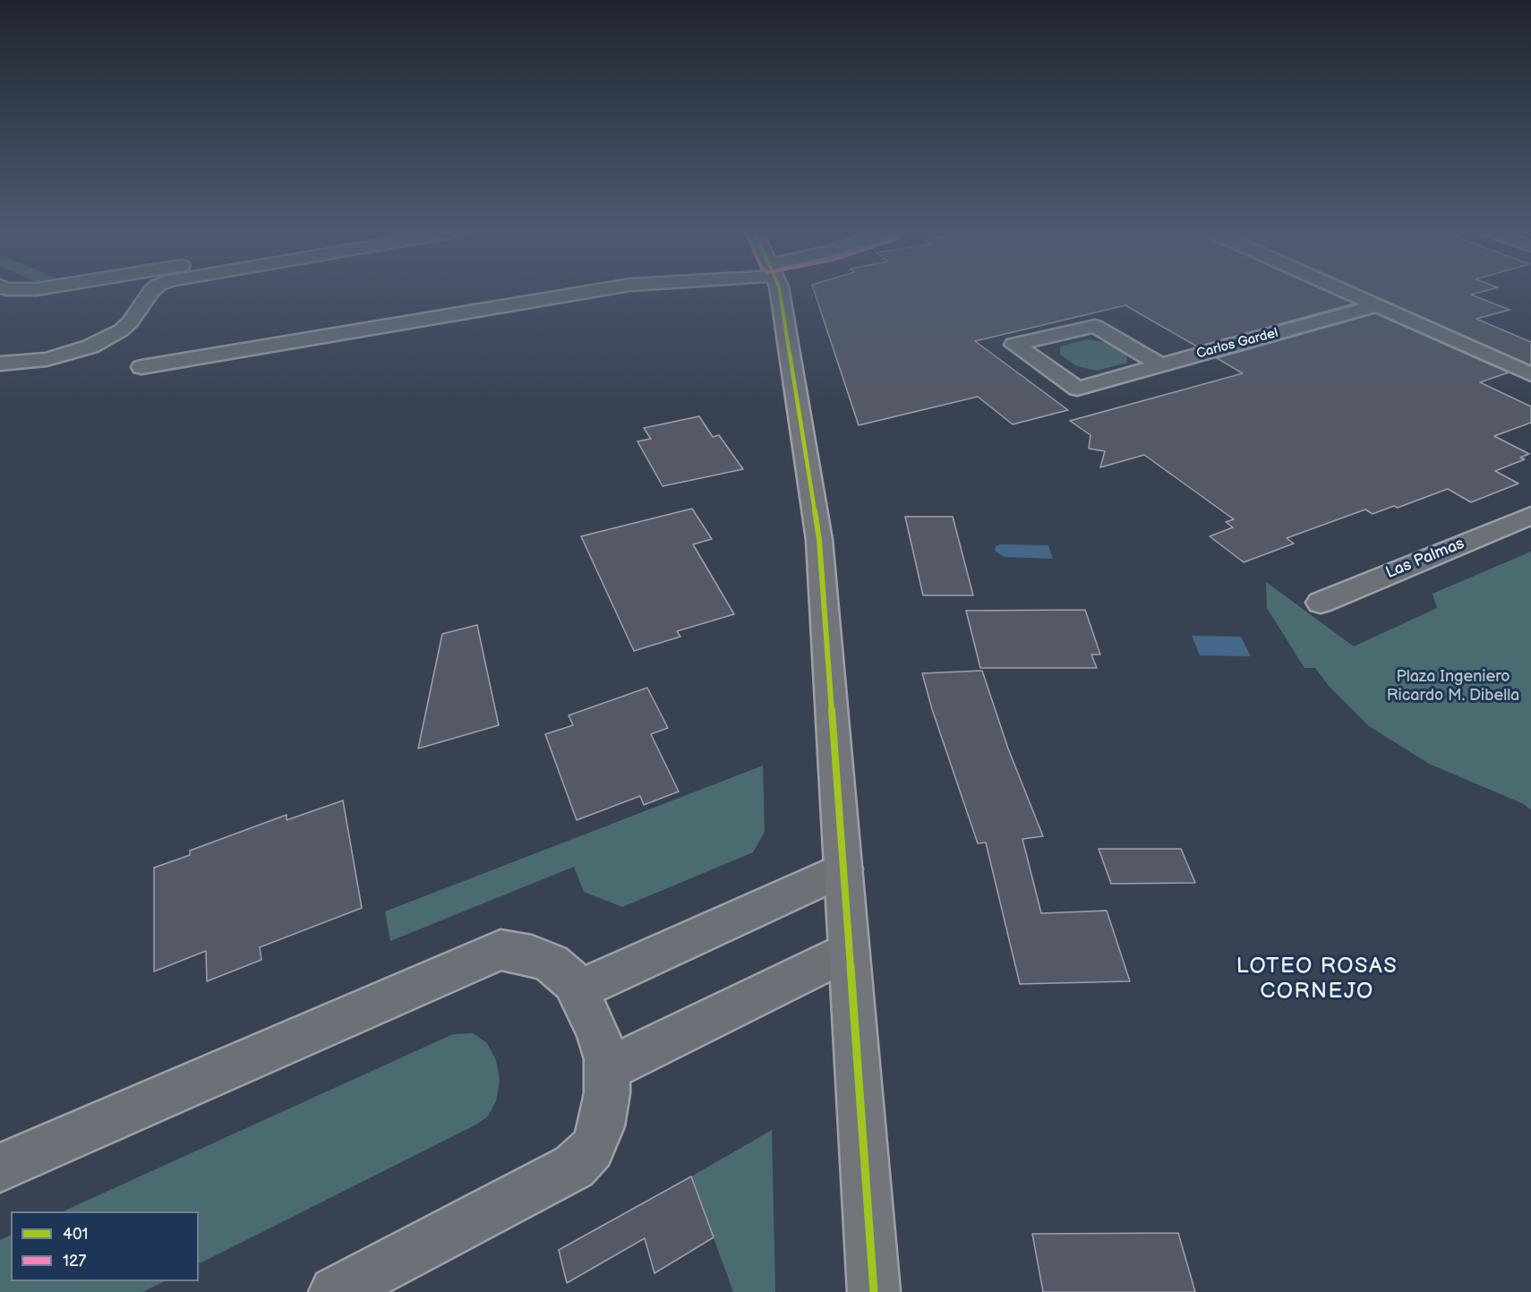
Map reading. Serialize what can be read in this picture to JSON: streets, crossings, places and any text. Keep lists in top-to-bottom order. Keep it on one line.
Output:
{"streets":{"street":["Carlos Gardel","Las Palmas"]},"districts":["LOTEO ROSAS CORNEJO"],"parks":["Plaza Ingeniero Ricardo M. Dibella"],"lines":["transit line 401"],"legend":["401","127"]}
